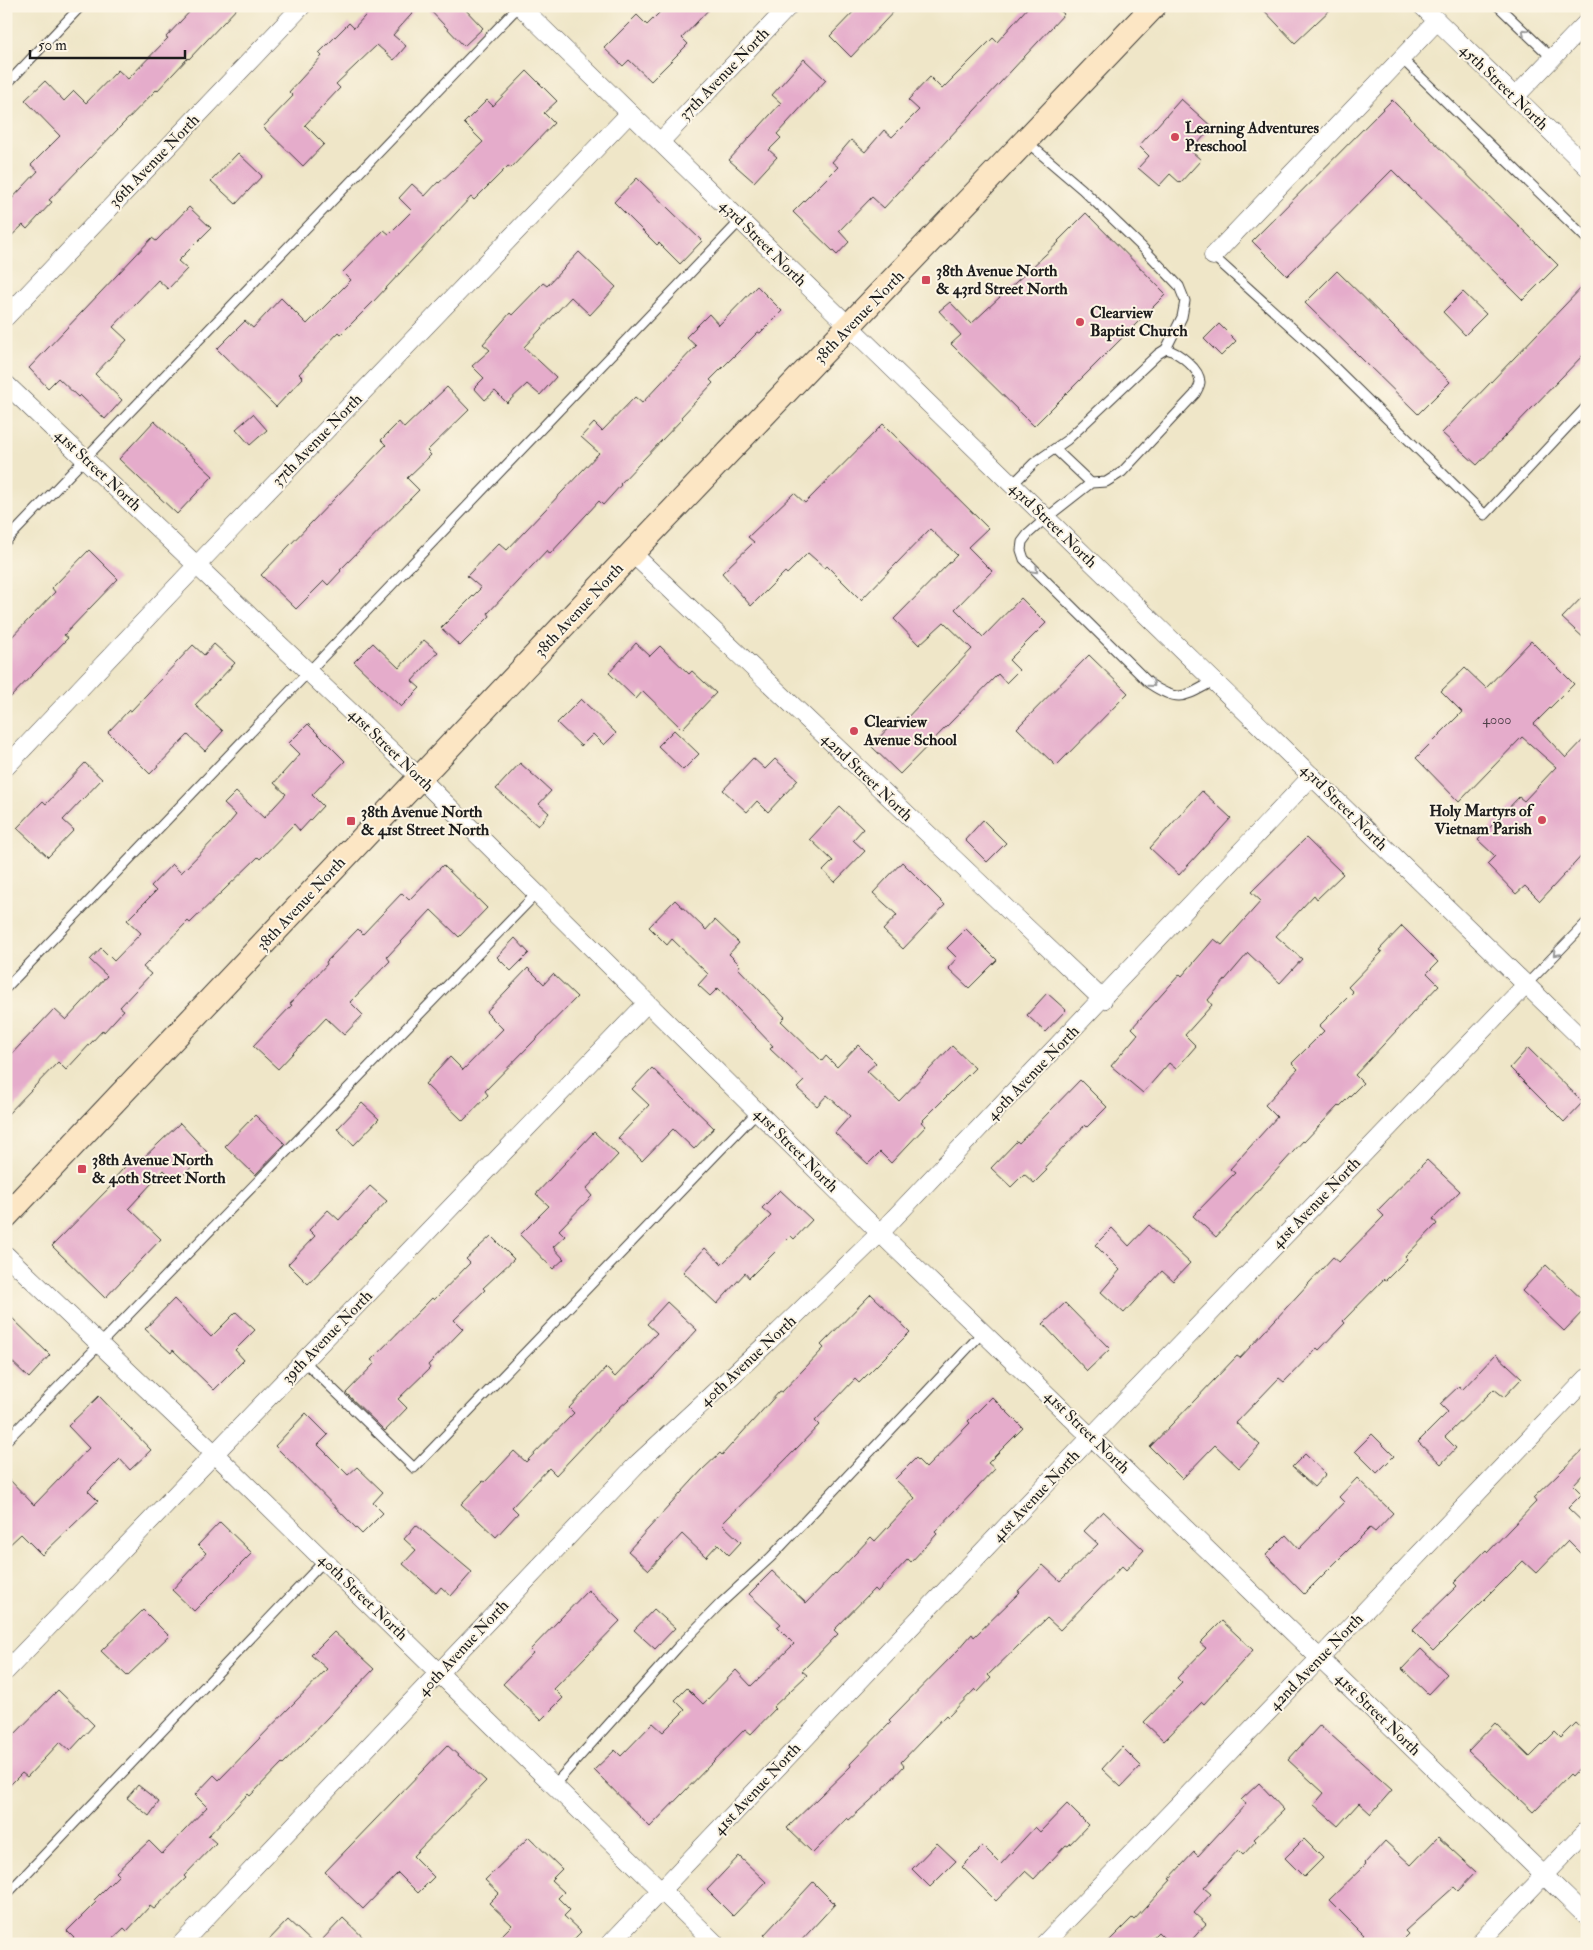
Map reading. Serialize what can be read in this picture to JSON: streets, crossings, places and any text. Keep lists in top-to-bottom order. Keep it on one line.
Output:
{"streets":{"main road":["38th Avenue North"],"street":["37th Avenue North","45th Street North","36th Avenue North","43rd Street North","41st Street North","42nd Street North","40th Avenue North","41st Avenue North","39th Avenue North","40th Street North","42nd Avenue North"]},"crossings":[["37th Avenue North","43rd Street North"],["37th Avenue North","41st Street North"],["43rd Street North","38th Avenue North"],["43rd Street North","40th Avenue North"],["43rd Street North","41st Avenue North"],["38th Avenue North","41st Street North"],["38th Avenue North","42nd Street North"],["41st Street North","40th Avenue North"],["41st Street North","41st Avenue North"],["41st Street North","39th Avenue North"],["41st Street North","42nd Avenue North"],["42nd Street North","40th Avenue North"],["40th Avenue North","40th Street North"],["41st Avenue North","40th Street North"],["39th Avenue North","40th Street North"]],"places":{"other":["Learning Adventures Preschool","Clearview Baptist Church","Clearview Avenue School","Holy Martyrs of Vietnam Parish"],"transit":["38th Avenue North & 43rd Street North","38th Avenue North & 41st Street North","38th Avenue North & 40th Street North"]},"house_numbers":["4000"],"scale_bar":"50 m"}
